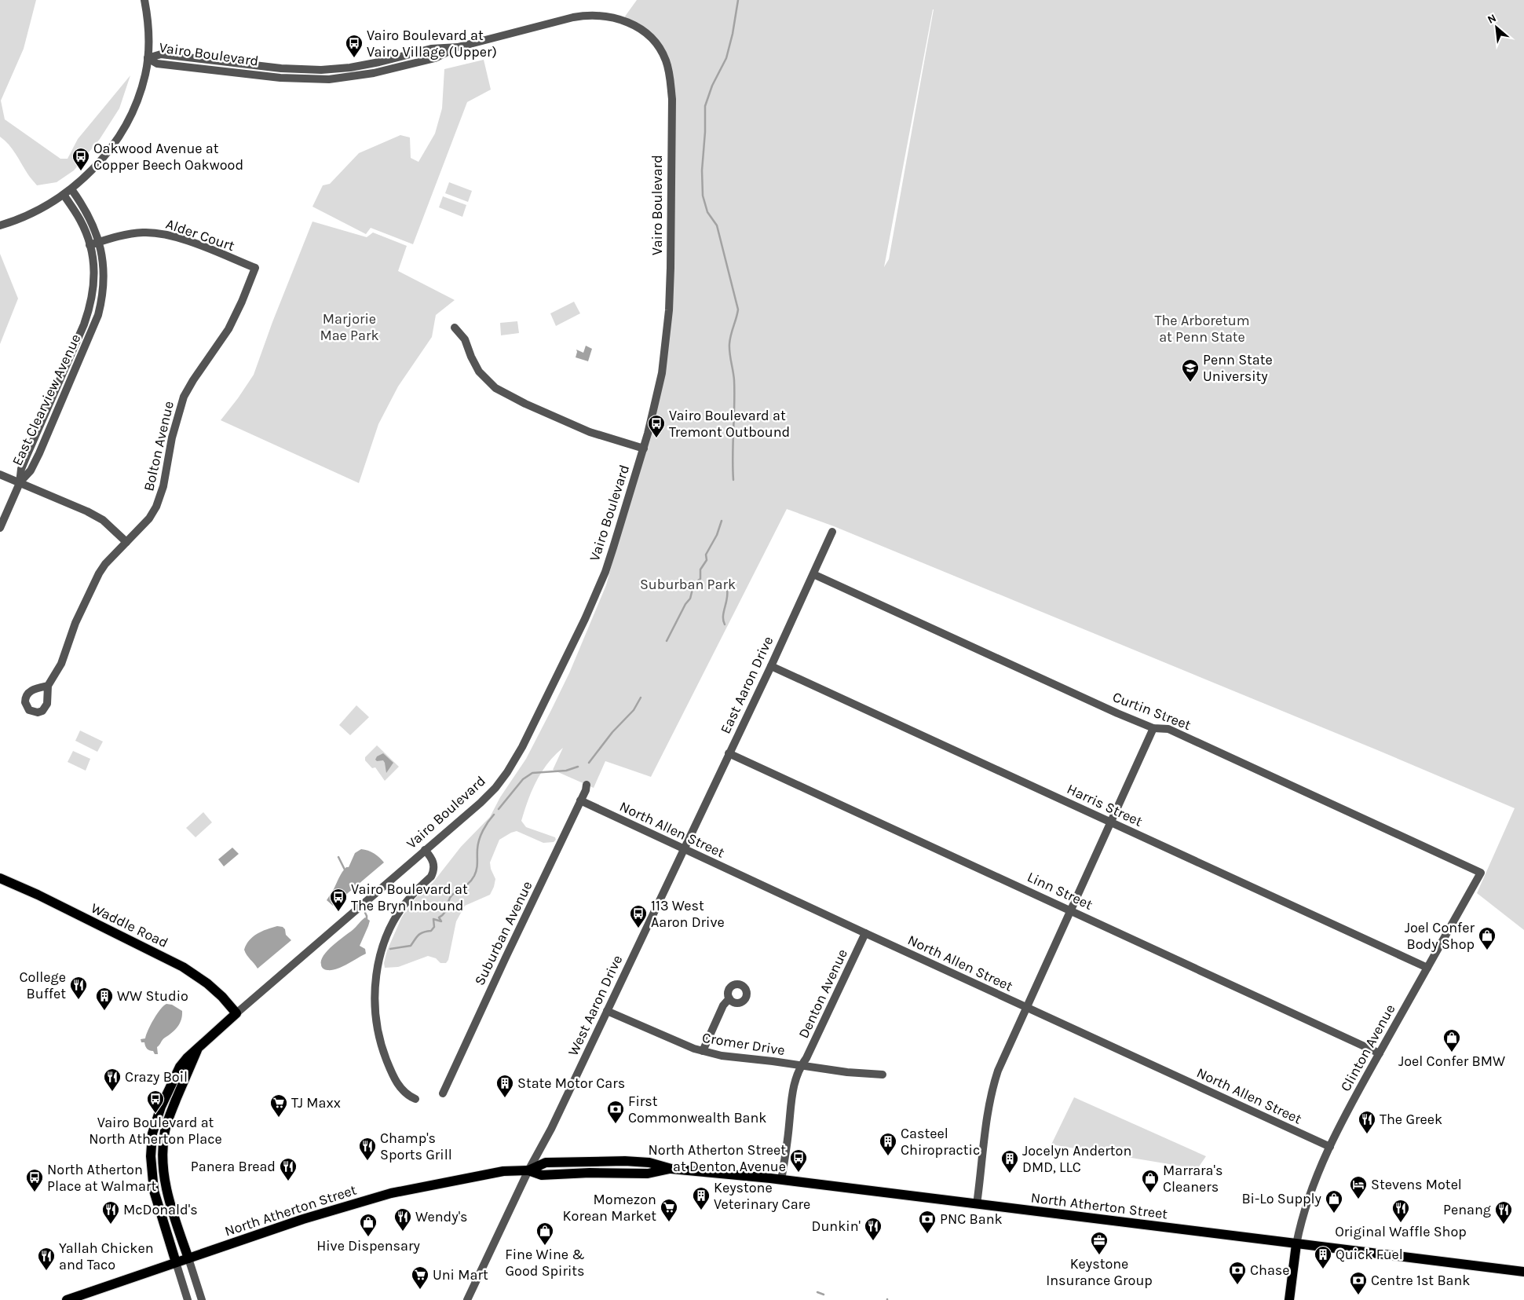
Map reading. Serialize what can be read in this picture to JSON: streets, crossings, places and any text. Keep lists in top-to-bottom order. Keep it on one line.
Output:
{"streets":{"main road":["Vairo Boulevard","Waddle Road","North Atherton Street"],"street":["Alder Court","East Clearview Avenue","Bolton Avenue","East Aaron Drive","Curtin Street","Harris Street","North Allen Street","Linn Street","Suburban Avenue","Denton Avenue","West Aaron Drive","Cromer Drive","Clinton Avenue"]},"crossings":[["Vairo Boulevard","Waddle Road"],["Vairo Boulevard","North Atherton Street"],["Alder Court","East Clearview Avenue"],["Alder Court","Bolton Avenue"],["East Aaron Drive","Curtin Street"],["East Aaron Drive","Harris Street"],["East Aaron Drive","North Allen Street"],["East Aaron Drive","Linn Street"],["East Aaron Drive","West Aaron Drive"],["Curtin Street","Clinton Avenue"],["Harris Street","Clinton Avenue"],["North Allen Street","Suburban Avenue"],["North Allen Street","Denton Avenue"],["North Allen Street","West Aaron Drive"],["North Allen Street","Clinton Avenue"],["Linn Street","Clinton Avenue"],["Denton Avenue","Cromer Drive"],["Denton Avenue","North Atherton Street"],["West Aaron Drive","Cromer Drive"],["West Aaron Drive","North Atherton Street"],["Clinton Avenue","North Atherton Street"]],"parks":["Marjorie Mae Park","The Arboretum at Penn State","Suburban Park"],"places":{"bus stop":["Vairo Boulevard at Vairo Village (Upper)","Oakwood Avenue at Copper Beech Oakwood","Vairo Boulevard at Tremont Outbound","Vairo Boulevard at The Bryn Inbound","113 West Aaron Drive","Vairo Boulevard at North Atherton Place","North Atherton Street at Denton Avenue","North Atherton Place at Walmart"],"school or university":["Penn State University"],"shop":["Joel Confer Body Shop","Joel Confer BMW","Marrara's Cleaners","Bi-Lo Supply","Hive Dispensary","Fine Wine & Good Spirits"],"restaurant":["College Buffet","Crazy Boil","The Greek","Champ's Sports Grill","Panera Bread","Original Waffle Shop","McDonald's","Penang","Wendy's","Dunkin'","Yallah Chicken and Taco"],"building":["WW Studio","State Motor Cars","Casteel Chiropractic","Jocelyn Anderton DMD, LLC","Keystone Veterinary Care","Quick Fuel"],"supermarket":["TJ Maxx","Momezon Korean Market","Uni Mart"],"bank":["First Commonwealth Bank","PNC Bank","Chase","Centre 1st Bank"],"hotel":["Stevens Motel"],"office":["Keystone Insurance Group"]},"north":"top left"}
